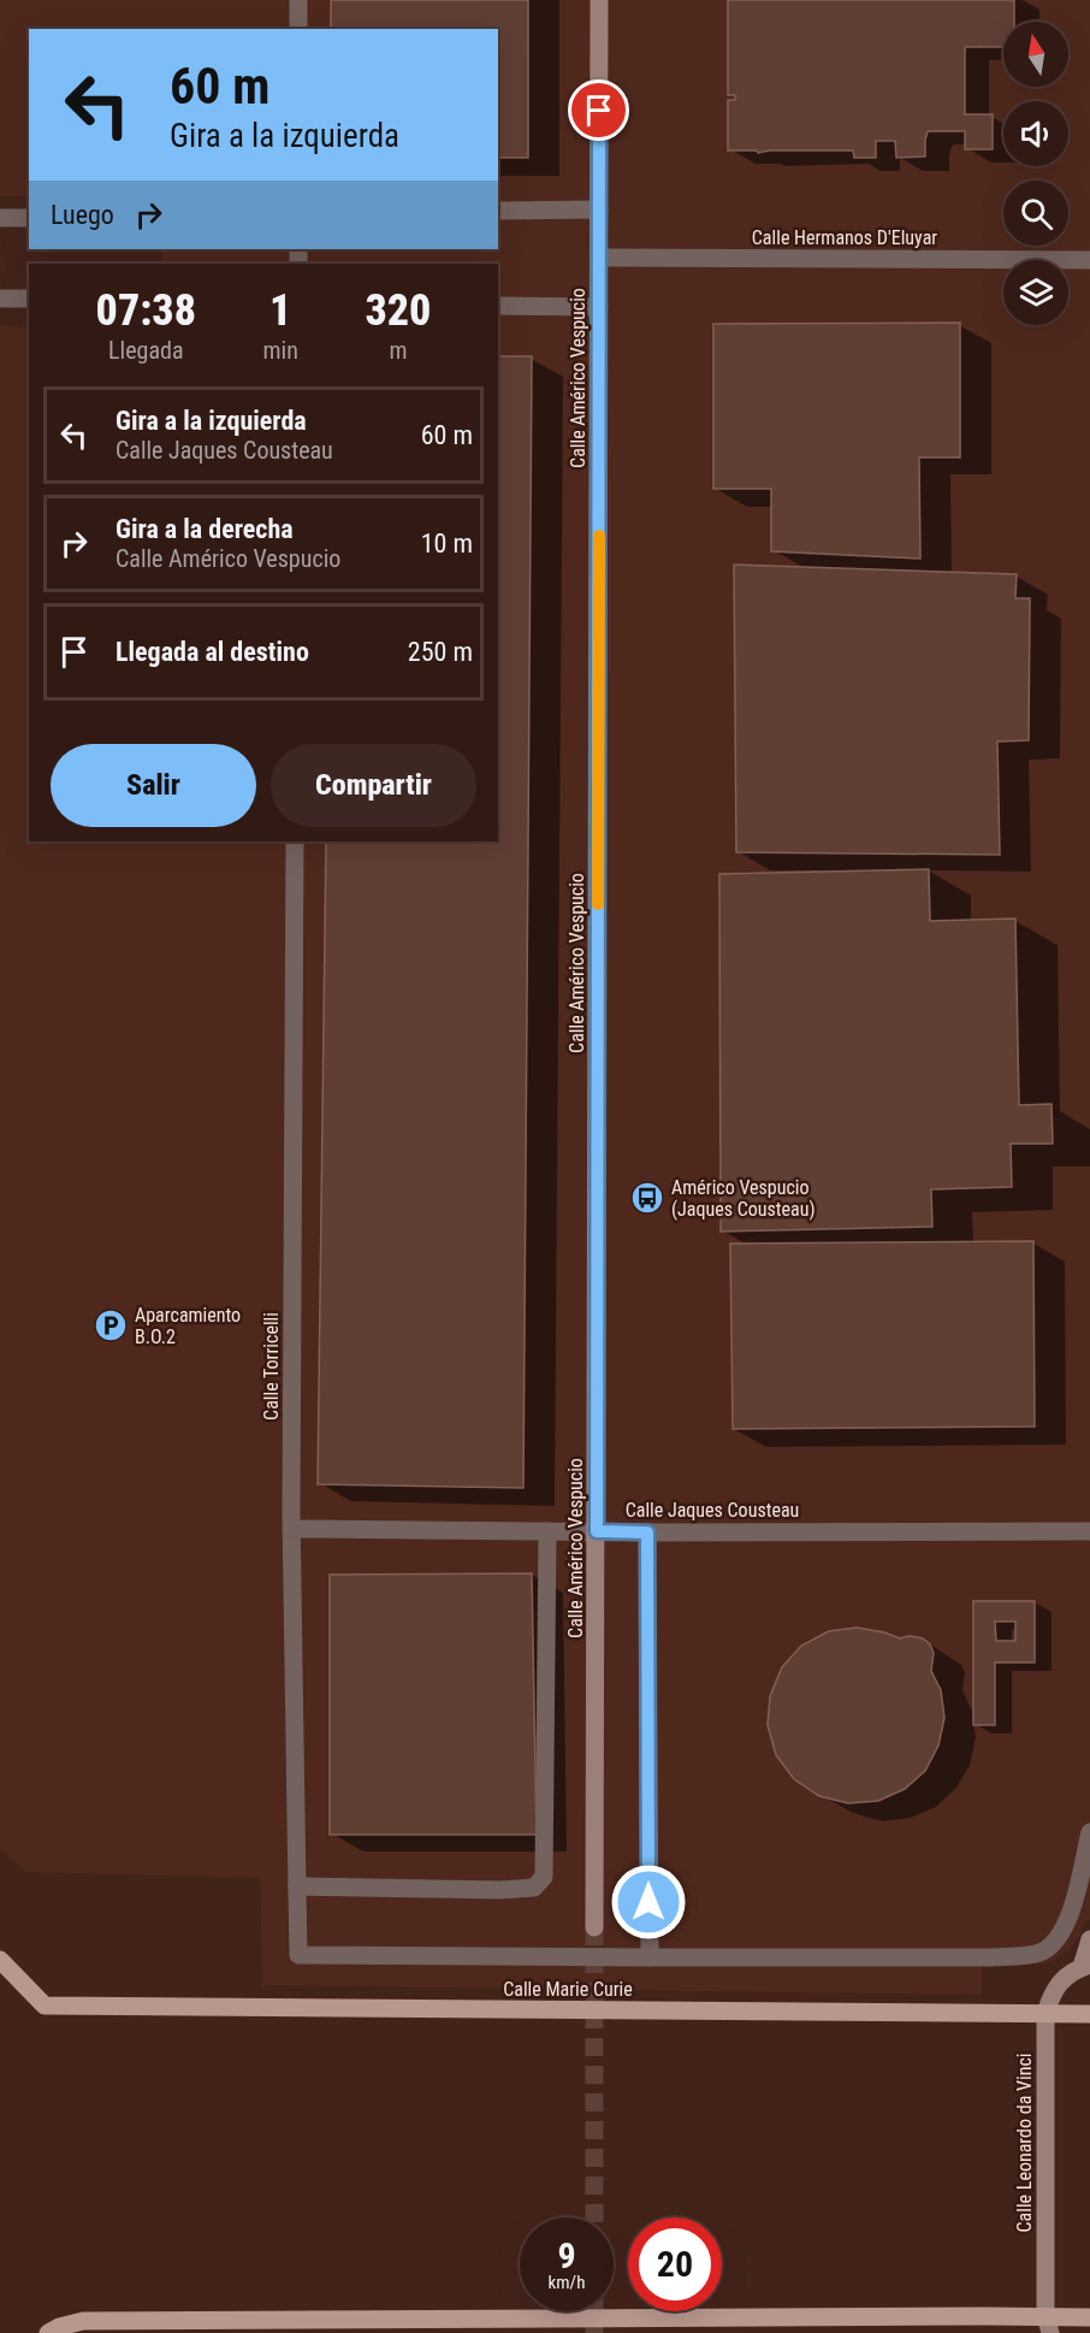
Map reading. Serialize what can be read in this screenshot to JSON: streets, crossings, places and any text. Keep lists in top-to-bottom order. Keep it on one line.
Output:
{"streets":{"main road":["Calle Marie Curie"],"street":["Calle Hermanos D'Eluyar","Calle Américo Vespucio","Calle Torricelli","Calle Jaques Cousteau","Calle Leonardo da Vinci"]},"crossings":[["Calle Hermanos D'Eluyar","Calle Américo Vespucio"],["Calle Américo Vespucio","Calle Jaques Cousteau"],["Calle Torricelli","Calle Jaques Cousteau"],["Calle Marie Curie","Calle Leonardo da Vinci"]],"places":{"bus stop":["Américo Vespucio (Jaques Cousteau)"],"parking":["Aparcamiento B.O.2"]},"north":"top","page":{"turn":["60 m","Gira a la izquierda"],"then":"Luego","eta":["07:38","Llegada","1","min","320","m"],"list":[{"name":"Gira a la izquierda","note":"Calle Jaques Cousteau","value":"60 m"},{"name":"Gira a la derecha","note":"Calle Américo Vespucio","value":"10 m"},{"name":"Llegada al destino","value":"250 m"}],"buttons":["Salir","Compartir"],"speed":"9 km/h","limit":"20"}}
